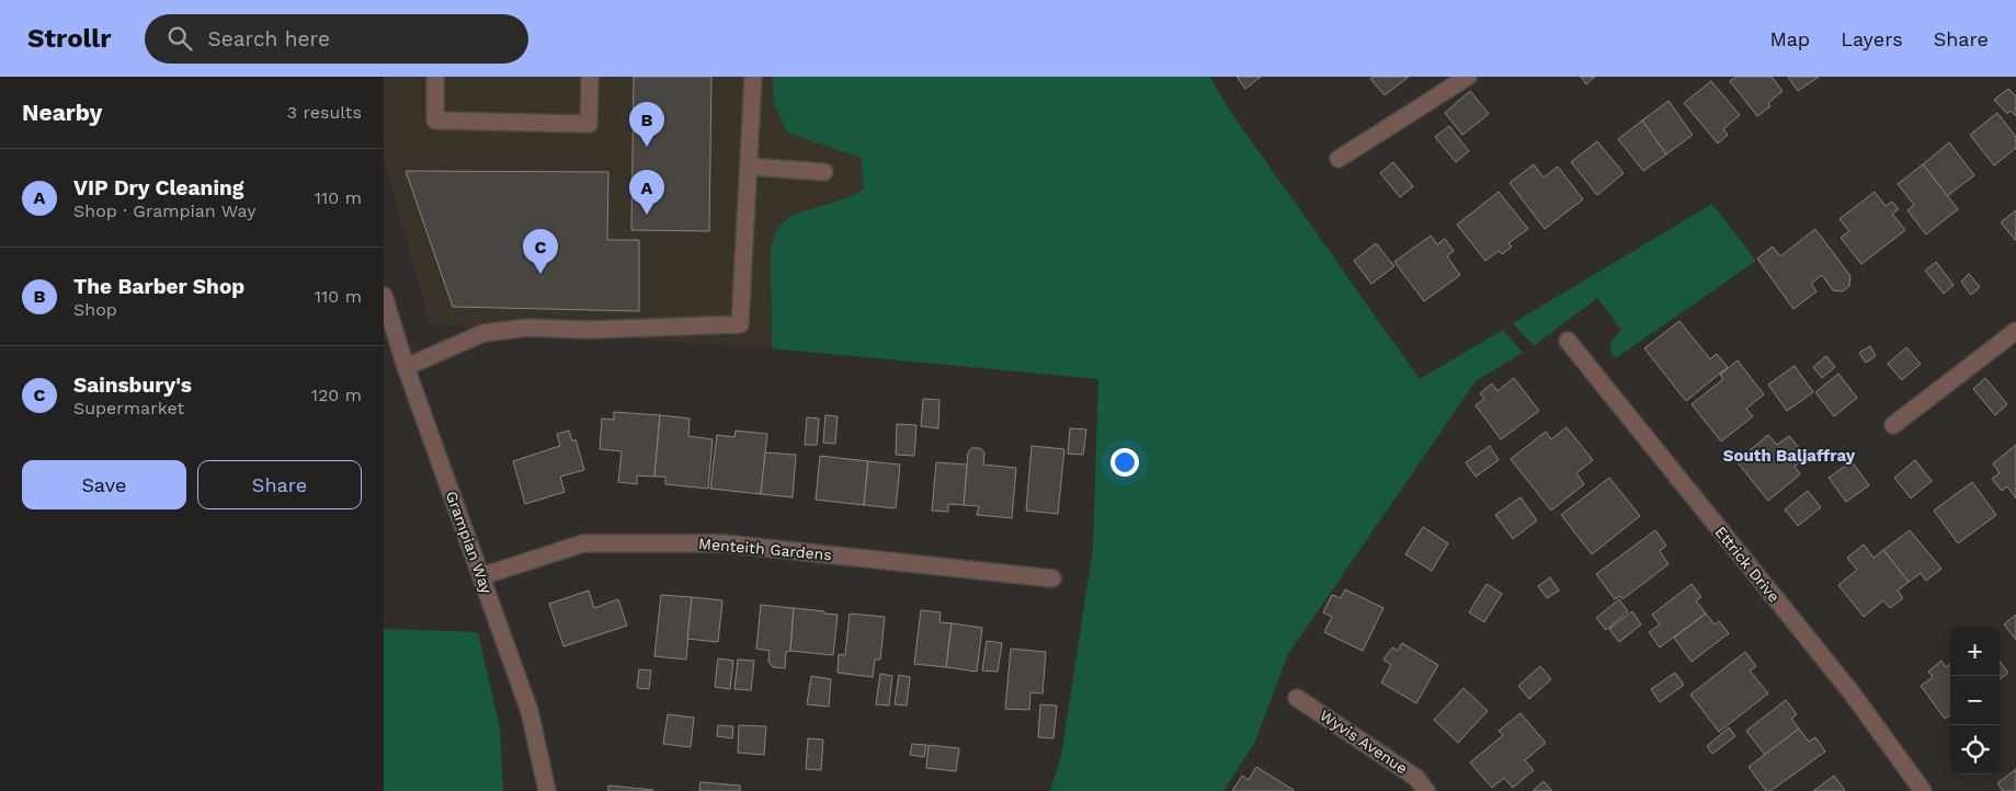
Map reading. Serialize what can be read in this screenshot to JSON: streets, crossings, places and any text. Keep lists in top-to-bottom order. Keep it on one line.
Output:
{"streets":{"street":["Grampian Way","Menteith Gardens","Ettrick Drive","Wyvis Avenue"]},"crossings":[["Grampian Way","Menteith Gardens"]],"districts":["South Baljaffray"],"page":{"header":"Strollr","search":"Search here","nav":["Map","Layers","Share"],"heading":["Nearby","3 results"],"pins":["B","A","C"],"list":[{"mark":"A","name":"VIP Dry Cleaning","note":"Shop · Grampian Way","value":"110 m"},{"mark":"B","name":"The Barber Shop","note":"Shop","value":"110 m"},{"mark":"C","name":"Sainsbury's","note":"Supermarket","value":"120 m"}],"buttons":["Save","Share"],"map_buttons":["+","−"]}}
